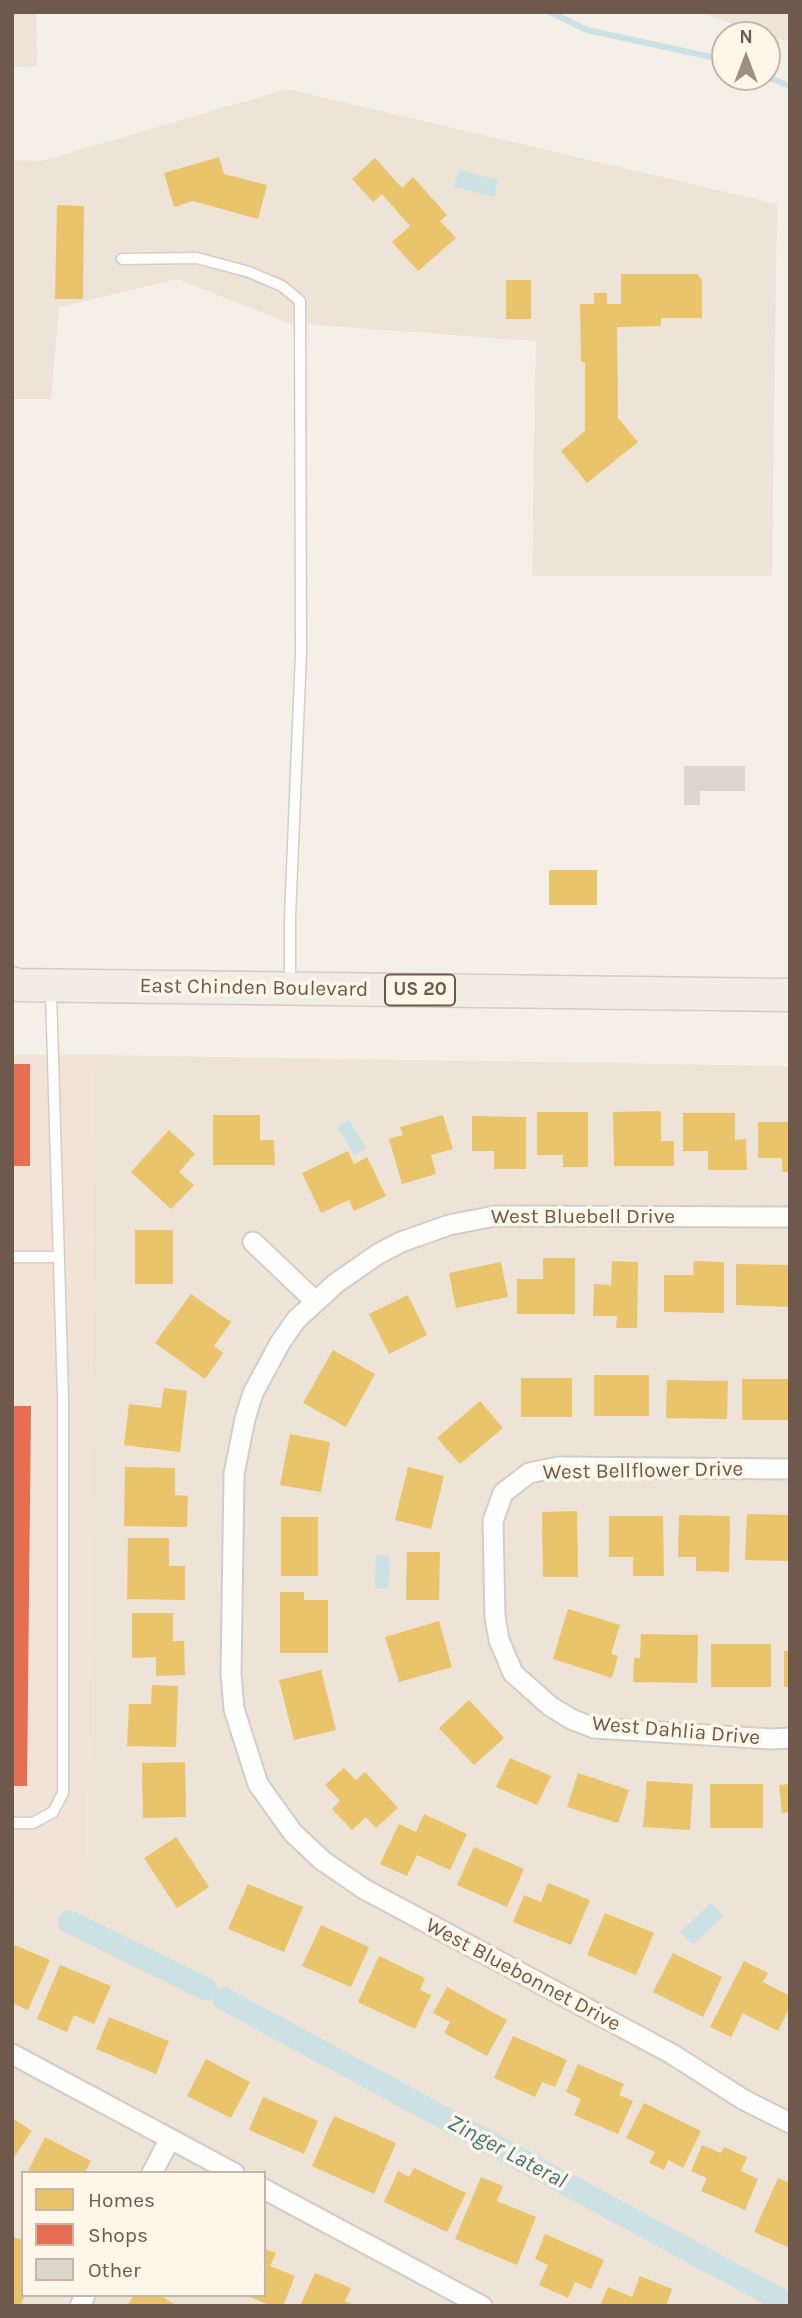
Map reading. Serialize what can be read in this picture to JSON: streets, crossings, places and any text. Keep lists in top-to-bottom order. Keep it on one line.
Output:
{"streets":{"main road":["East Chinden Boulevard","US 20"],"street":["West Bluebell Drive","West Bellflower Drive","West Dahlia Drive","West Bluebonnet Drive"]},"crossings":[["West Bluebell Drive","West Bluebonnet Drive"],["West Bellflower Drive","West Dahlia Drive"]],"water":["Zinger Lateral"],"legend":["Homes","Shops","Other"],"north":"top"}
